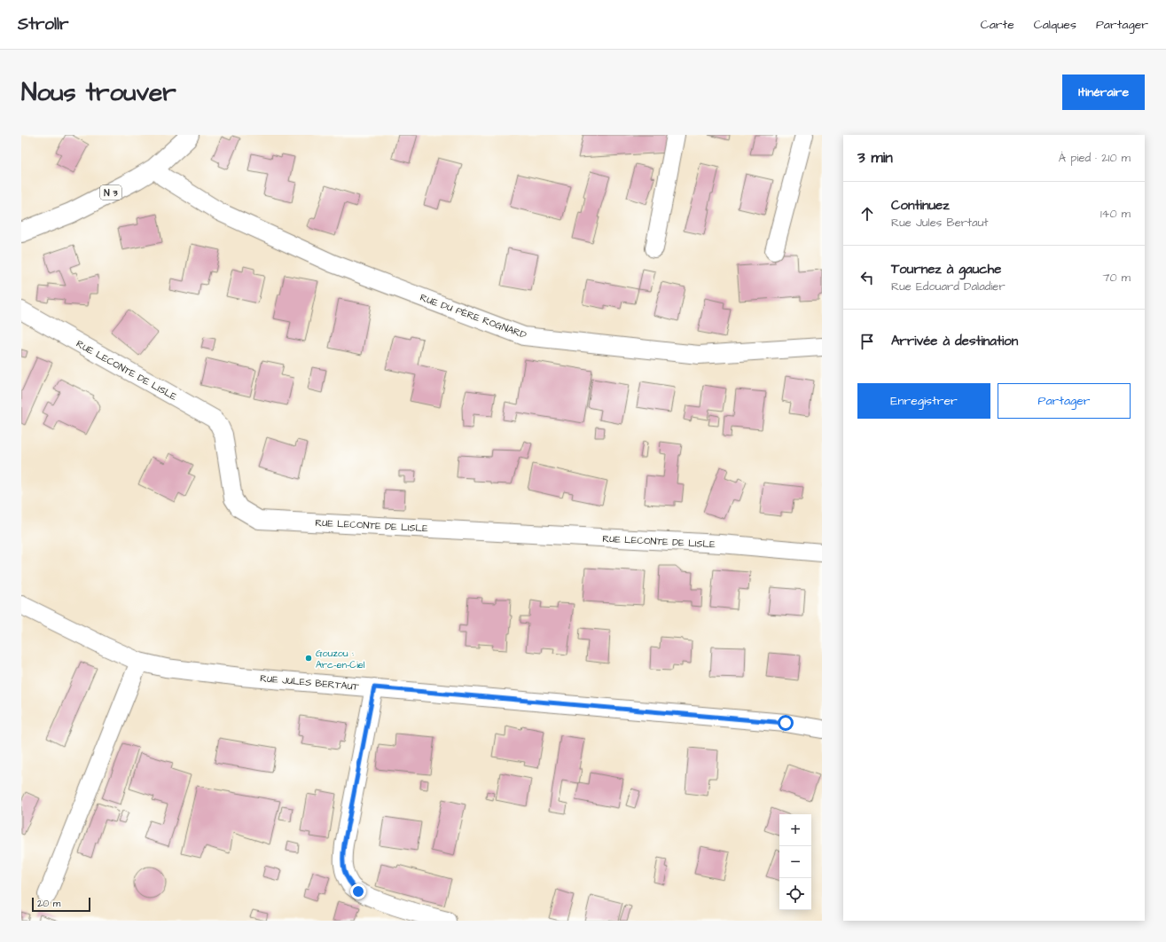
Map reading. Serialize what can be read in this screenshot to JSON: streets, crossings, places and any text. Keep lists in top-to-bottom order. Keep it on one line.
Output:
{"streets":{"main road":["N 3"],"street":["RUE DU PÈRE ROGNARD","RUE LECONTE DE LISLE","RUE JULES BERTAUT"]},"crossings":[["N 3","RUE DU PÈRE ROGNARD"]],"places":["Gouzou : Arc-en-Ciel"],"scale_bar":"20 m","page":{"header":"Strollr","nav":["Carte","Calques","Partager"],"buttons":["Itinéraire",["Enregistrer","Partager"]],"title":"Nous trouver","heading":["3 min","À pied · 210 m"],"list":[["Continuez","Rue Jules Bertaut","140 m"],["Tournez à gauche","Rue Edouard Daladier","70 m"],"Arrivée à destination"],"map_buttons":["+","−"],"scale":"20 m"}}
